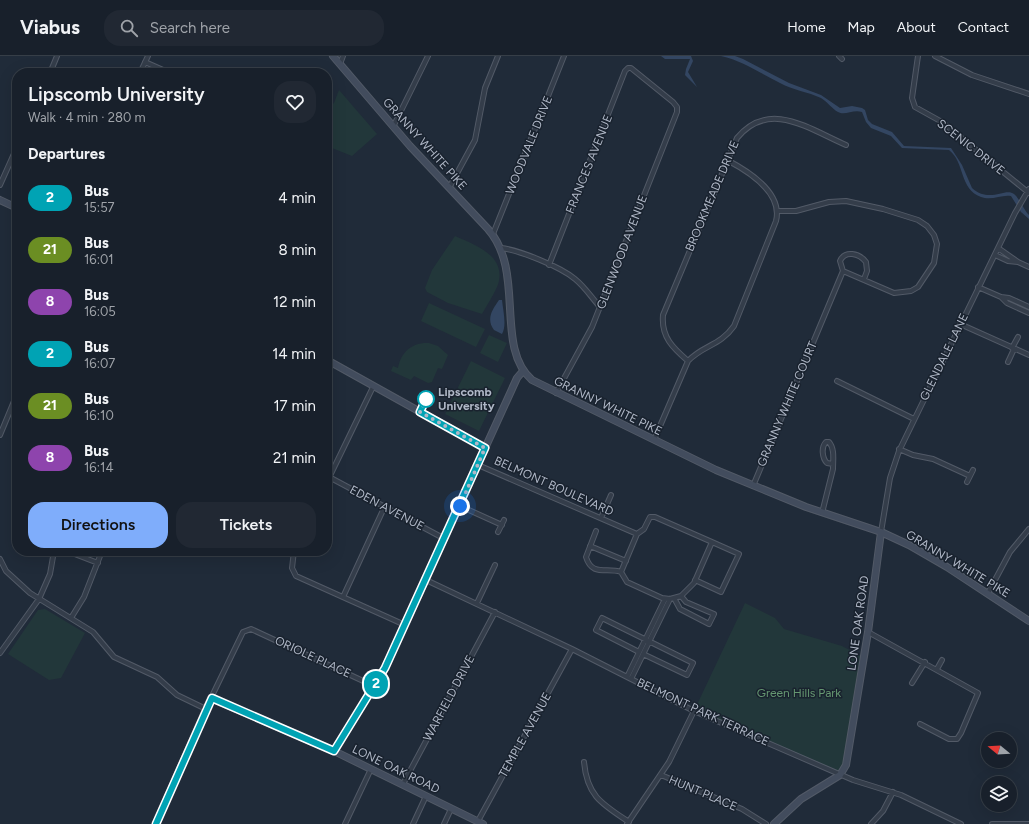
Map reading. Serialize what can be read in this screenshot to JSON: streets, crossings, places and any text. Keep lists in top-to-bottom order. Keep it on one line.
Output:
{"streets":{"street":["GRANNY WHITE PIKE","WOODVALE DRIVE","SCENIC DRIVE","FRANCES AVENUE","BROOKMEADE DRIVE","GLENWOOD AVENUE","GLENDALE LANE","GRANNY WHITE COURT","BELMONT BOULEVARD","EDEN AVENUE","LONE OAK ROAD","ORIOLE PLACE","WARFIELD DRIVE","BELMONT PARK TERRACE","TEMPLE AVENUE","HUNT PLACE"]},"crossings":[["GRANNY WHITE PIKE","WOODVALE DRIVE"],["GRANNY WHITE PIKE","GLENWOOD AVENUE"],["GRANNY WHITE PIKE","GLENDALE LANE"],["GRANNY WHITE PIKE","GRANNY WHITE COURT"],["GRANNY WHITE PIKE","LONE OAK ROAD"],["SCENIC DRIVE","GLENDALE LANE"],["FRANCES AVENUE","GLENWOOD AVENUE"],["GLENDALE LANE","LONE OAK ROAD"],["LONE OAK ROAD","ORIOLE PLACE"],["LONE OAK ROAD","WARFIELD DRIVE"],["LONE OAK ROAD","BELMONT PARK TERRACE"],["LONE OAK ROAD","TEMPLE AVENUE"],["WARFIELD DRIVE","BELMONT PARK TERRACE"],["BELMONT PARK TERRACE","TEMPLE AVENUE"]],"parks":["Green Hills Park"],"places":["Lipscomb University"],"lines":["bus line 2"],"north":"left","page":{"header":"Viabus","search":"Search here","nav":["Home","Map","About","Contact"],"on_map":"2","heading":[["Lipscomb University","Walk · 4 min · 280 m"],"Departures"],"list":[{"mark":"2","name":"Bus","note":"15:57","value":"4 min"},{"mark":"21","name":"Bus","note":"16:01","value":"8 min"},{"mark":"8","name":"Bus","note":"16:05","value":"12 min"},{"mark":"2","name":"Bus","note":"16:07","value":"14 min"},{"mark":"21","name":"Bus","note":"16:10","value":"17 min"},{"mark":"8","name":"Bus","note":"16:14","value":"21 min"}],"buttons":["Directions","Tickets"]}}
